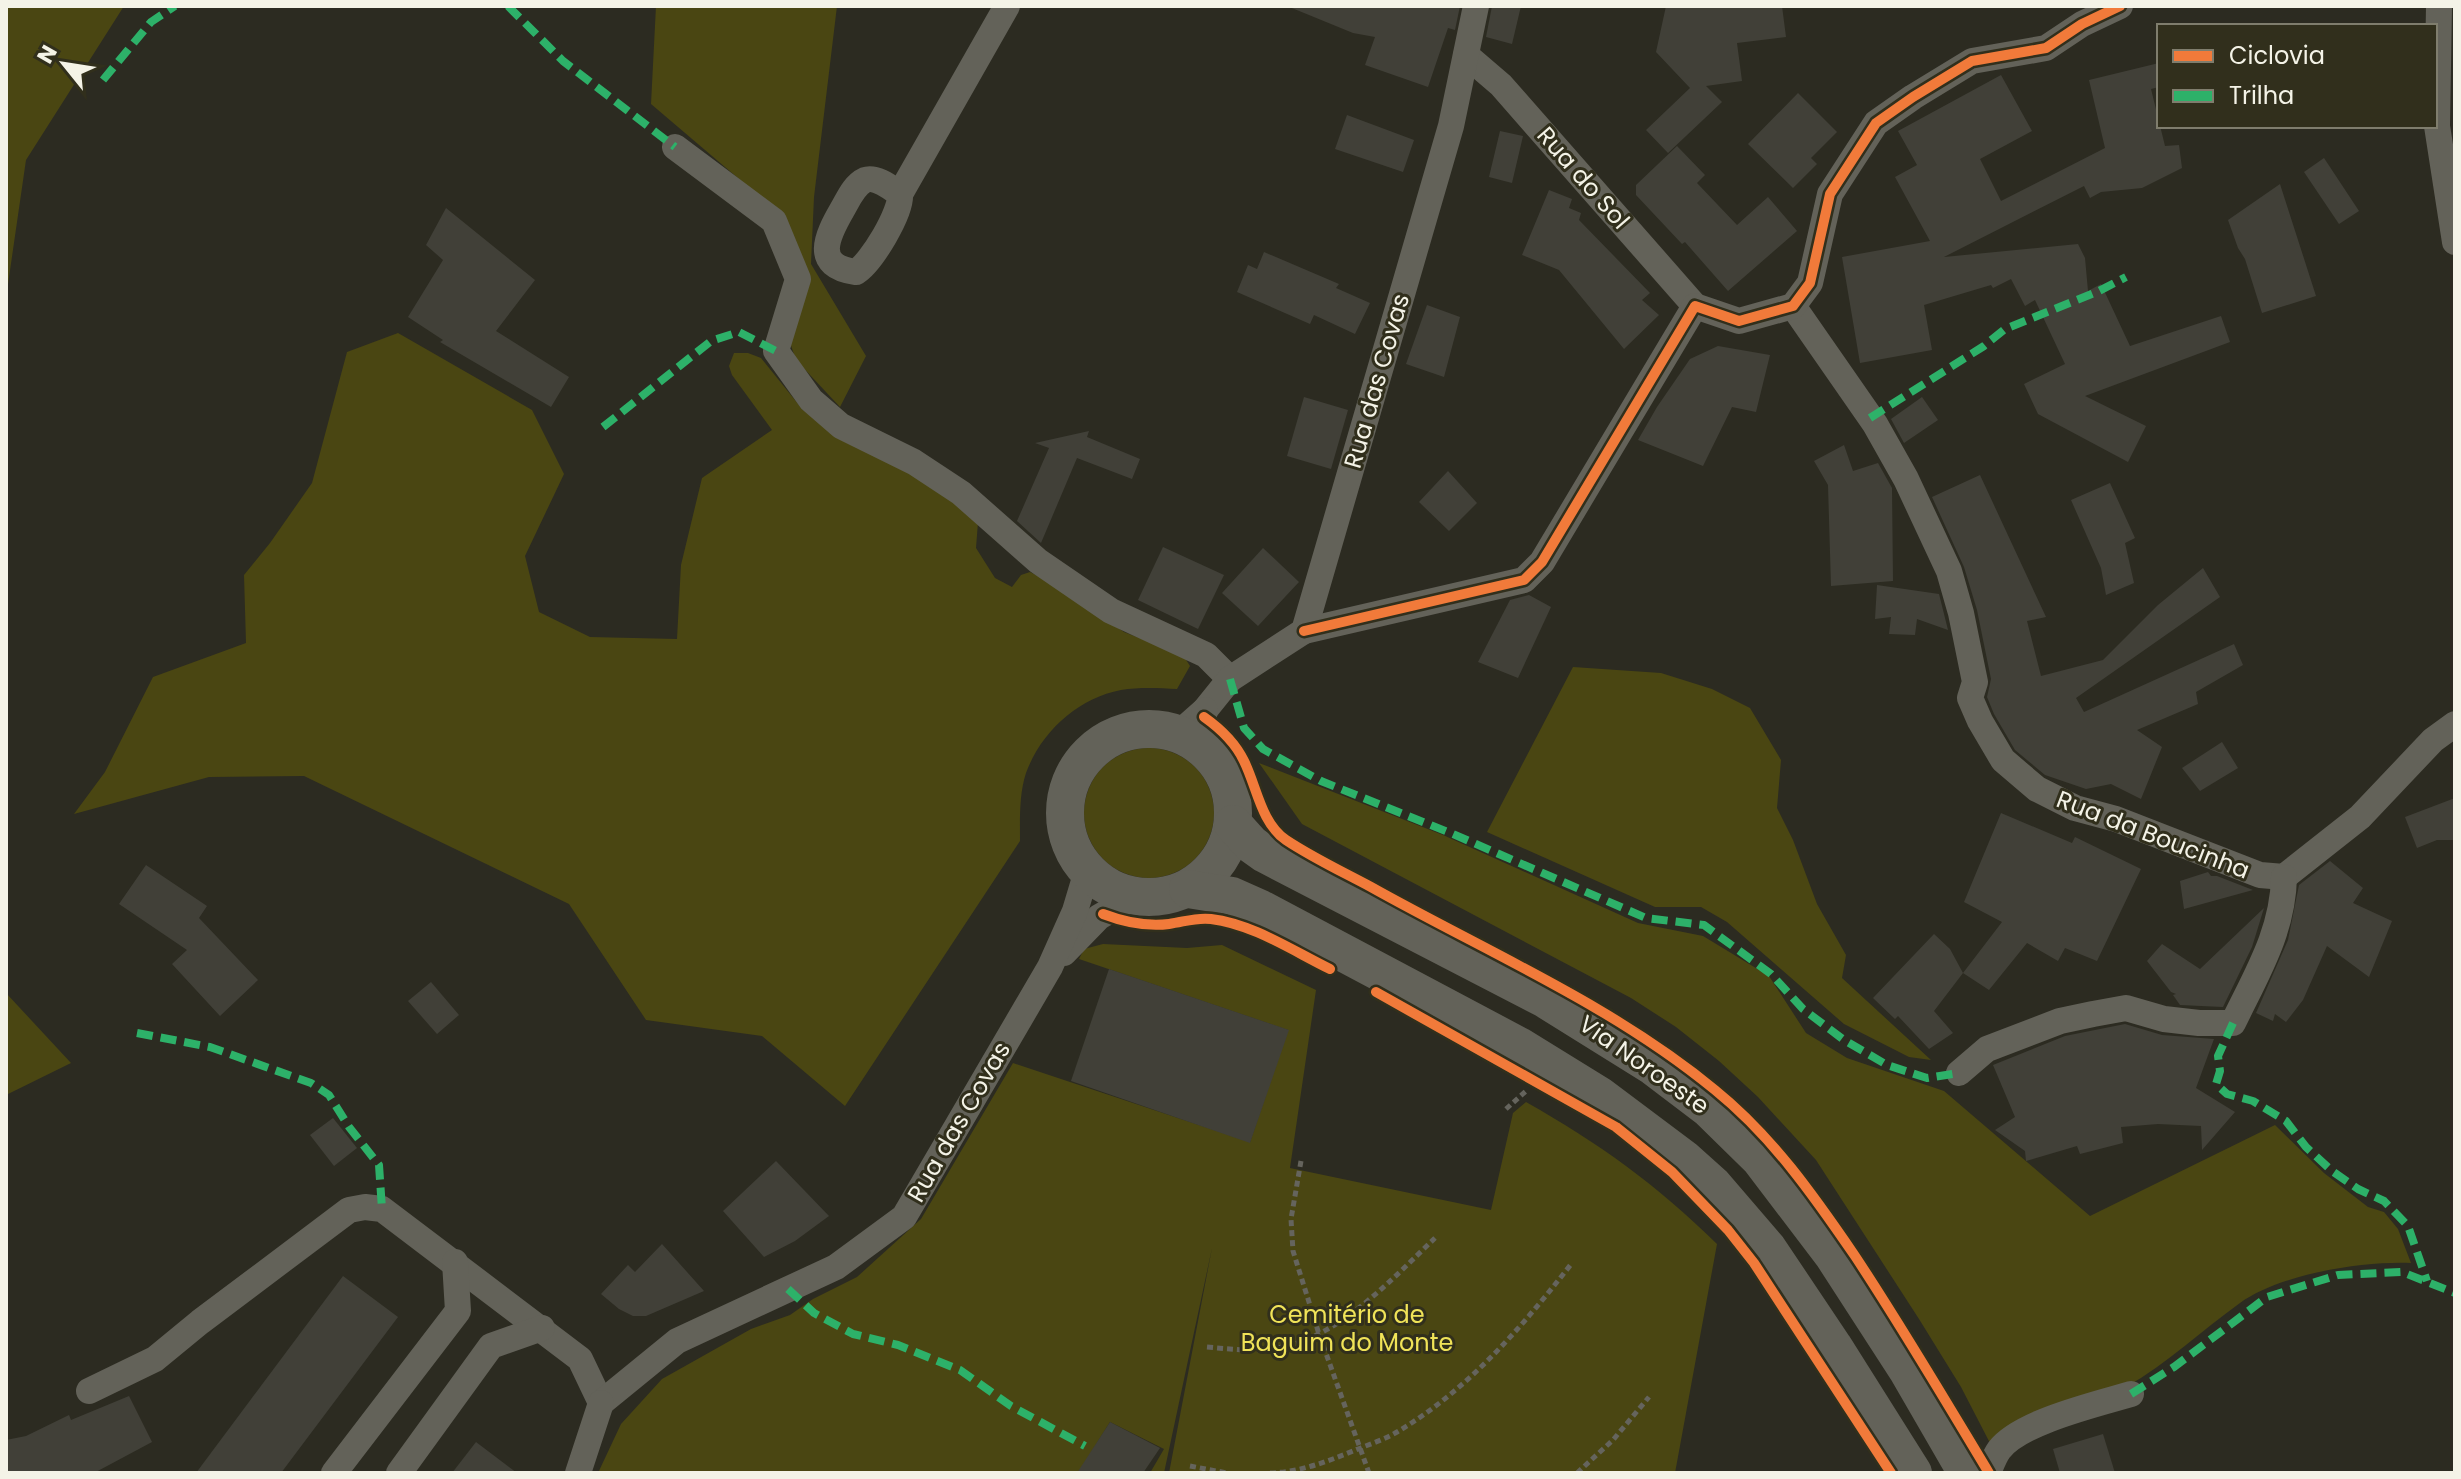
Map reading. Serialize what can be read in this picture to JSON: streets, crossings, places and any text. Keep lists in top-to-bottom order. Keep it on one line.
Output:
{"streets":{"main road":["Via Noroeste"],"street":["Rua do Sol","Rua das Covas","Rua da Boucinha"]},"crossings":[["Rua do Sol","Rua das Covas"],["Rua das Covas","Via Noroeste"]],"parks":["Cemitério de Baguim do Monte"],"legend":["Ciclovia","Trilha"],"north":"top left"}
